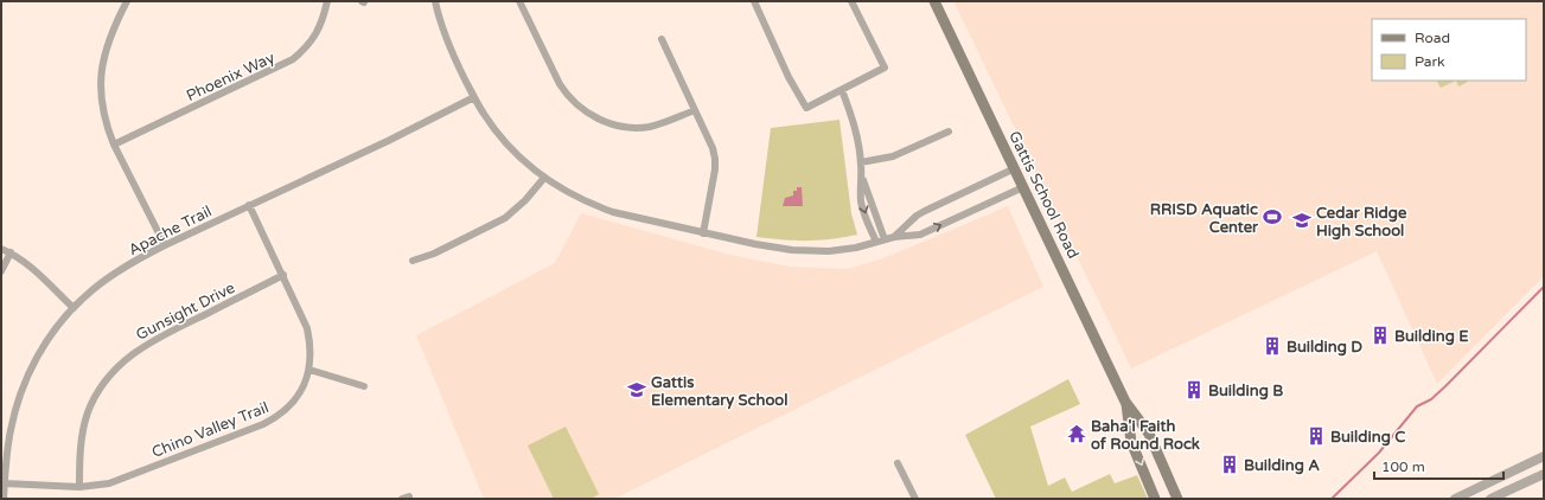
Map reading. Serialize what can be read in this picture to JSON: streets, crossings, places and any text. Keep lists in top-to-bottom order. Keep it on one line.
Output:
{"streets":{"main road":["Gattis School Road"],"street":["Phoenix Way","Apache Trail","Gunsight Drive","Chino Valley Trail"]},"crossings":[["Apache Trail","Chino Valley Trail"],["Gunsight Drive","Chino Valley Trail"]],"places":{"sports":["RRISD Aquatic Center"],"school or university":["Cedar Ridge High School","Gattis Elementary School"],"building":["Building E","Building D","Building B","Building C","Building A"],"temple":["Baha'i Faith of Round Rock"]},"legend":["Road","Park"],"scale_bar":"100 m"}
